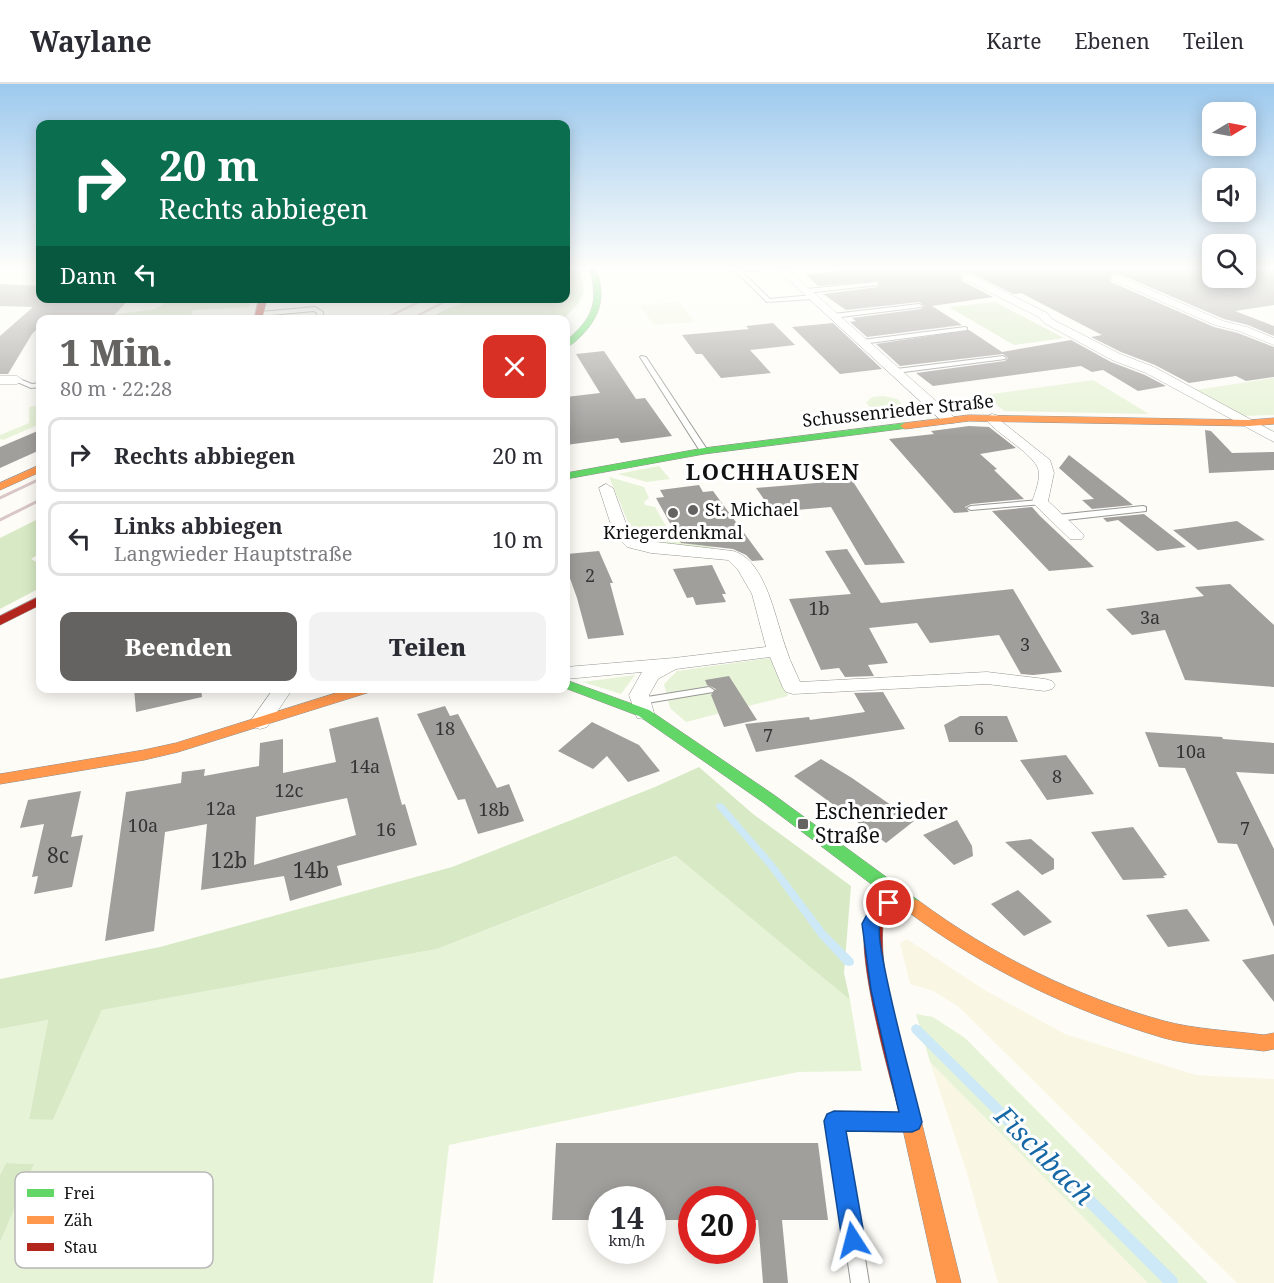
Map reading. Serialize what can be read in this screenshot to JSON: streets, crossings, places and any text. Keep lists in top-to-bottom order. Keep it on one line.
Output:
{"streets":{"street":["Schussenrieder Straße"]},"districts":["LOCHHAUSEN"],"water":["Fischbach"],"places":{"other":["St. Michael","Kriegerdenkmal"],"transit":["Eschenrieder Straße"]},"house_numbers":["2","1b","3a","3","18","6","7","10a","14a","8","12c","12a","18b","10a","7","16","8c","12b","14b"],"legend":["Frei","Zäh","Stau"],"north":"right","page":{"header":"Waylane","nav":["Karte","Ebenen","Teilen"],"turn":["20 m","Rechts abbiegen"],"then":"Dann","heading":["1 Min.","80 m · 22:28"],"list":[{"name":"Rechts abbiegen","value":"20 m"},{"name":"Links abbiegen","note":"Langwieder Hauptstraße","value":"10 m"}],"buttons":["Beenden","Teilen"],"speed":"14 km/h","limit":"20"}}
